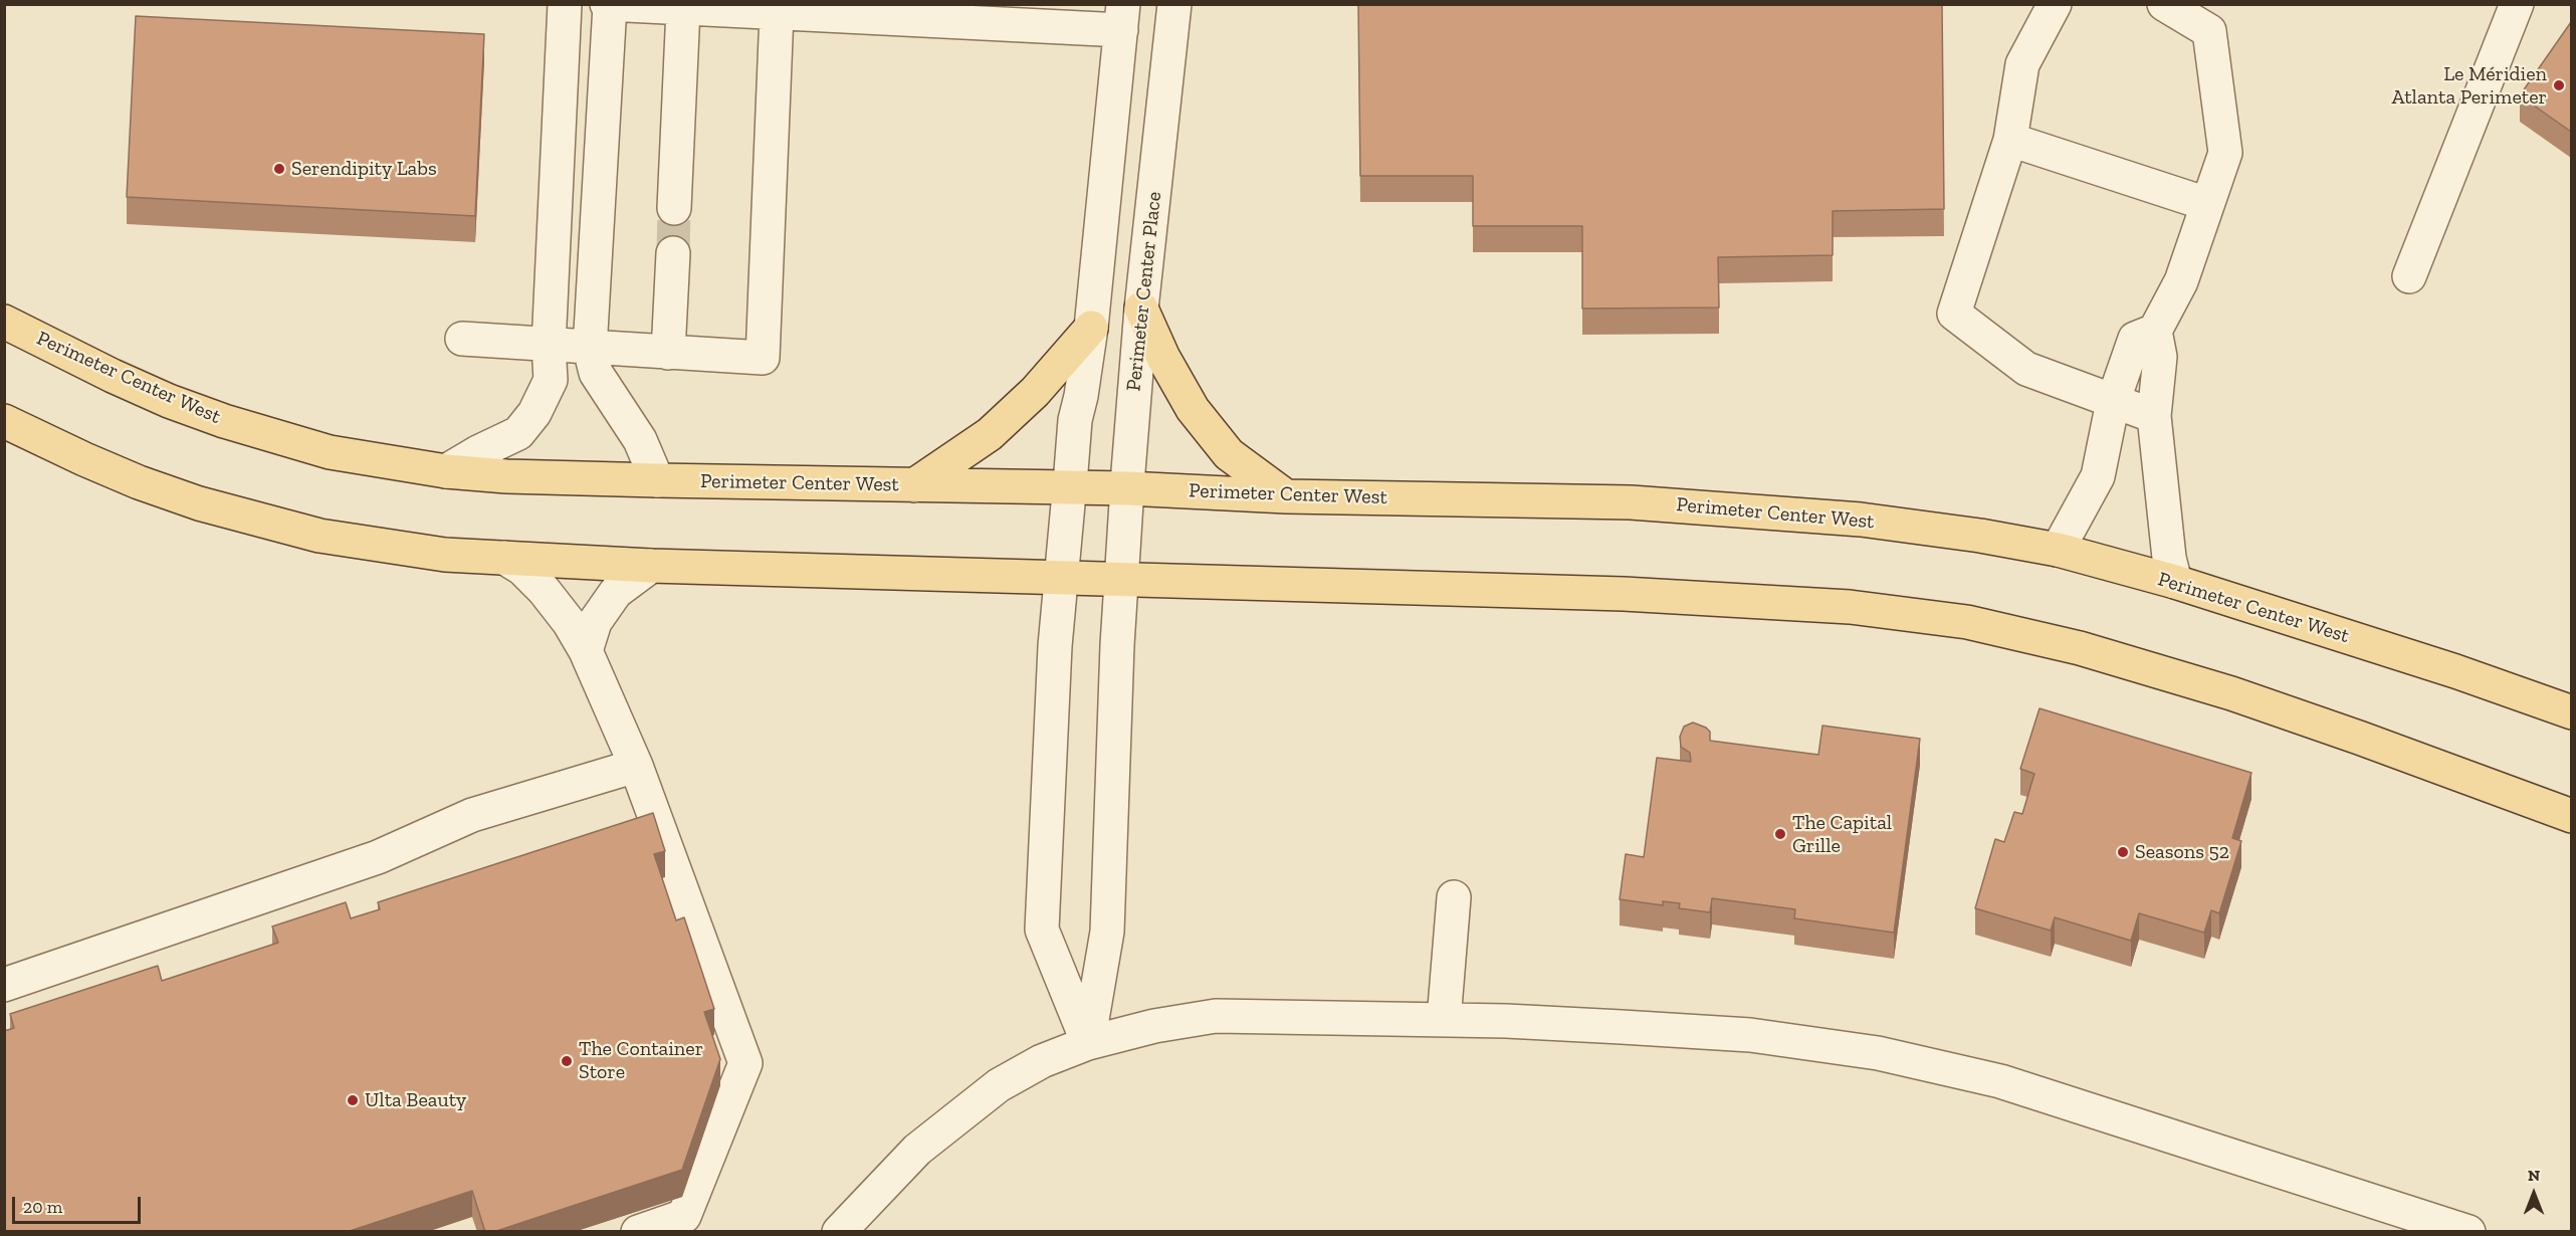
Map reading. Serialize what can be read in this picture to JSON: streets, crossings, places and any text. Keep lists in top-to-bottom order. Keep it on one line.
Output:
{"streets":{"main road":["Perimeter Center West"],"street":["Perimeter Center Place"]},"crossings":[["Perimeter Center Place","Perimeter Center West"]],"places":["Le Méridien Atlanta Perimeter","Serendipity Labs","The Capital Grille","Seasons 52","The Container Store","Ulta Beauty"],"scale_bar":"20 m","north":"top"}
